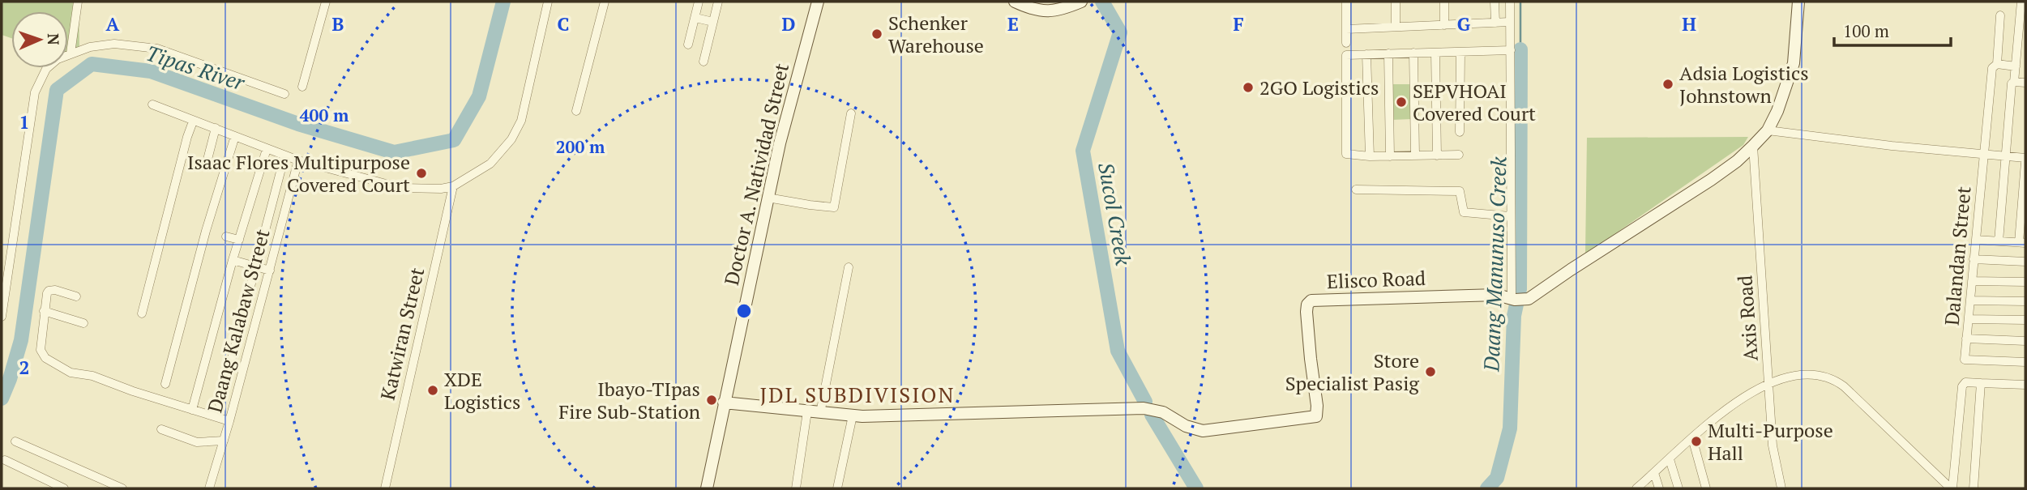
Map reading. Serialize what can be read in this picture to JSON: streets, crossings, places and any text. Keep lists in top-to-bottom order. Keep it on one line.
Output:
{"streets":{"main road":["Doctor A. Natividad Street","Elisco Road"],"street":["Dalandan Street","Axis Road","Daang Kalabaw Street","Katwiran Street"]},"crossings":[["Doctor A. Natividad Street","Elisco Road"]],"districts":["JDL SUBDIVISION"],"water":["Tipas River","Sucol Creek","Daang Manunuso Creek"],"places":["Schenker Warehouse","Adsia Logistics Johnstown","2GO Logistics","SEPVHOAI Covered Court","Isaac Flores Multipurpose Covered Court","Store Specialist Pasig","XDE Logistics","Ibayo-TIpas Fire Sub-Station","Multi-Purpose Hall"],"scale_bar":"100 m","north":"right","grid":{"columns":["A","B","C","D","E","F","G","H"],"rows":["1","2"]},"rings":["400 m","200 m"]}
